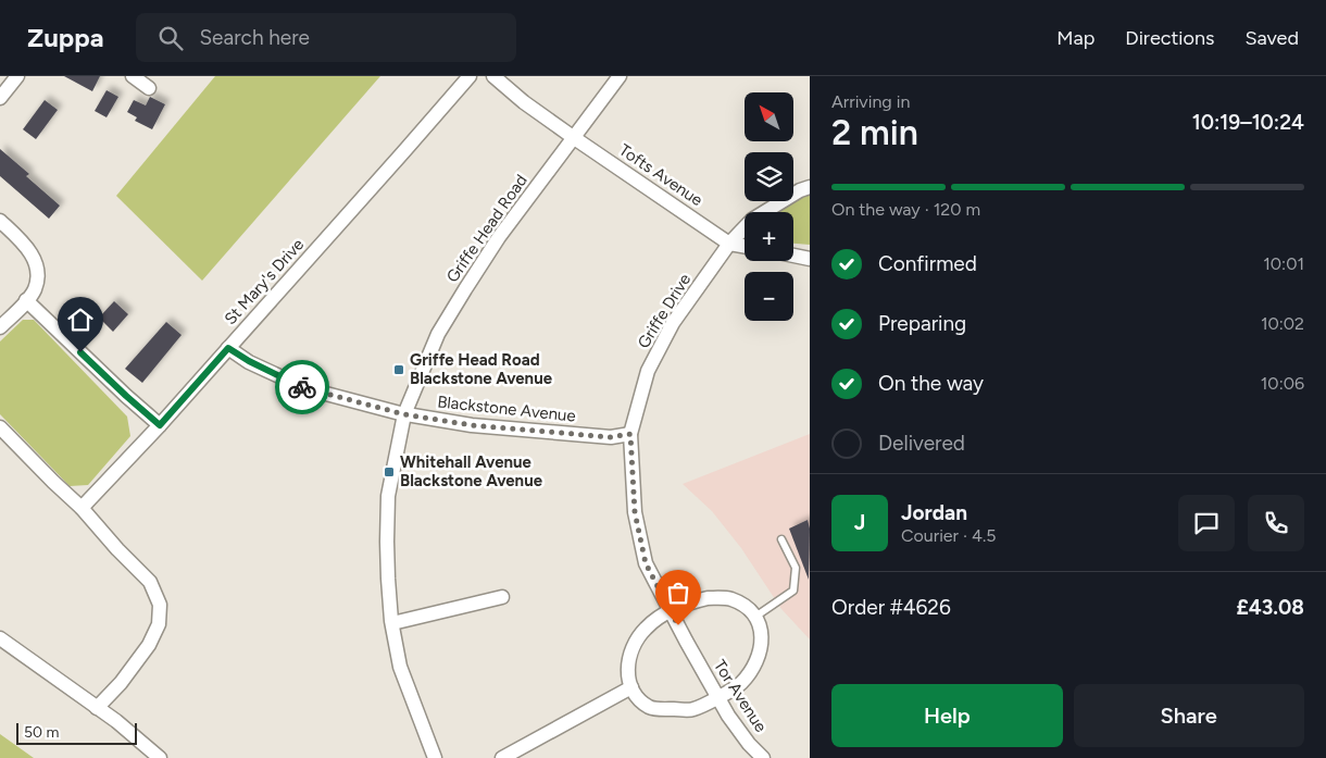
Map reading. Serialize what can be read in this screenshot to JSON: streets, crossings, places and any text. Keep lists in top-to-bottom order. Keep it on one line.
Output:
{"streets":{"street":["Tofts Avenue","Griffe Head Road","St Mary's Drive","Griffe Drive","Blackstone Avenue","Tor Avenue"]},"crossings":[["Tofts Avenue","Griffe Head Road"],["Tofts Avenue","Griffe Drive"],["Griffe Head Road","Blackstone Avenue"],["St Mary's Drive","Blackstone Avenue"],["Griffe Drive","Blackstone Avenue"],["Griffe Drive","Tor Avenue"],["Blackstone Avenue","Tor Avenue"]],"places":{"transit":["Griffe Head Road Blackstone Avenue","Whitehall Avenue Blackstone Avenue"]},"scale_bar":"50 m","north":"top left","page":{"header":"Zuppa","search":"Search here","nav":["Map","Directions","Saved"],"heading":["2 min","Arriving in","10:19–10:24"],"panel":["Jordan","Courier · 4.5","Order #4626","£43.08"],"map_buttons":["+","−"],"bar":"On the way · 120 m","list":[["Confirmed","10:01"],["Preparing","10:02"],["On the way","10:06"],"Delivered"],"round":"J","buttons":["Help","Share"],"scale":"50 m"}}
